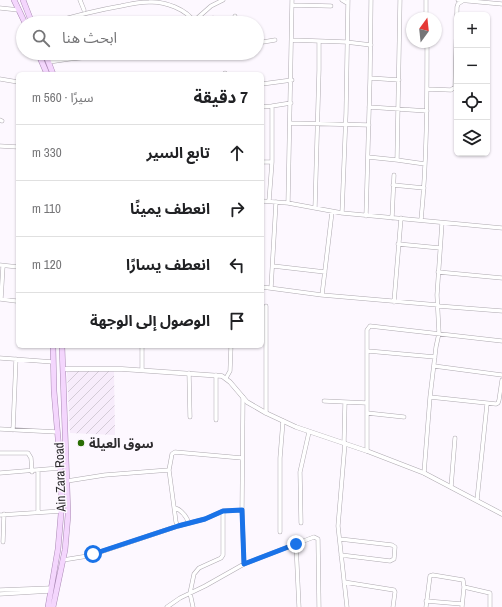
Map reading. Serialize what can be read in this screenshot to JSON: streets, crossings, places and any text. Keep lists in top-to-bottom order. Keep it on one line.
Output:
{"streets":{"main road":["Ain Zara Road"]},"places":["سوق العيلة"],"north":"top","page":{"map_buttons":["+","−"],"search":"ابحث هنا","heading":["7 دقيقة","سيرًا · 560 m"],"list":[["تابع السير","330 m"],["انعطف يمينًا","110 m"],["انعطف يسارًا","120 m"],"الوصول إلى الوجهة"]}}
